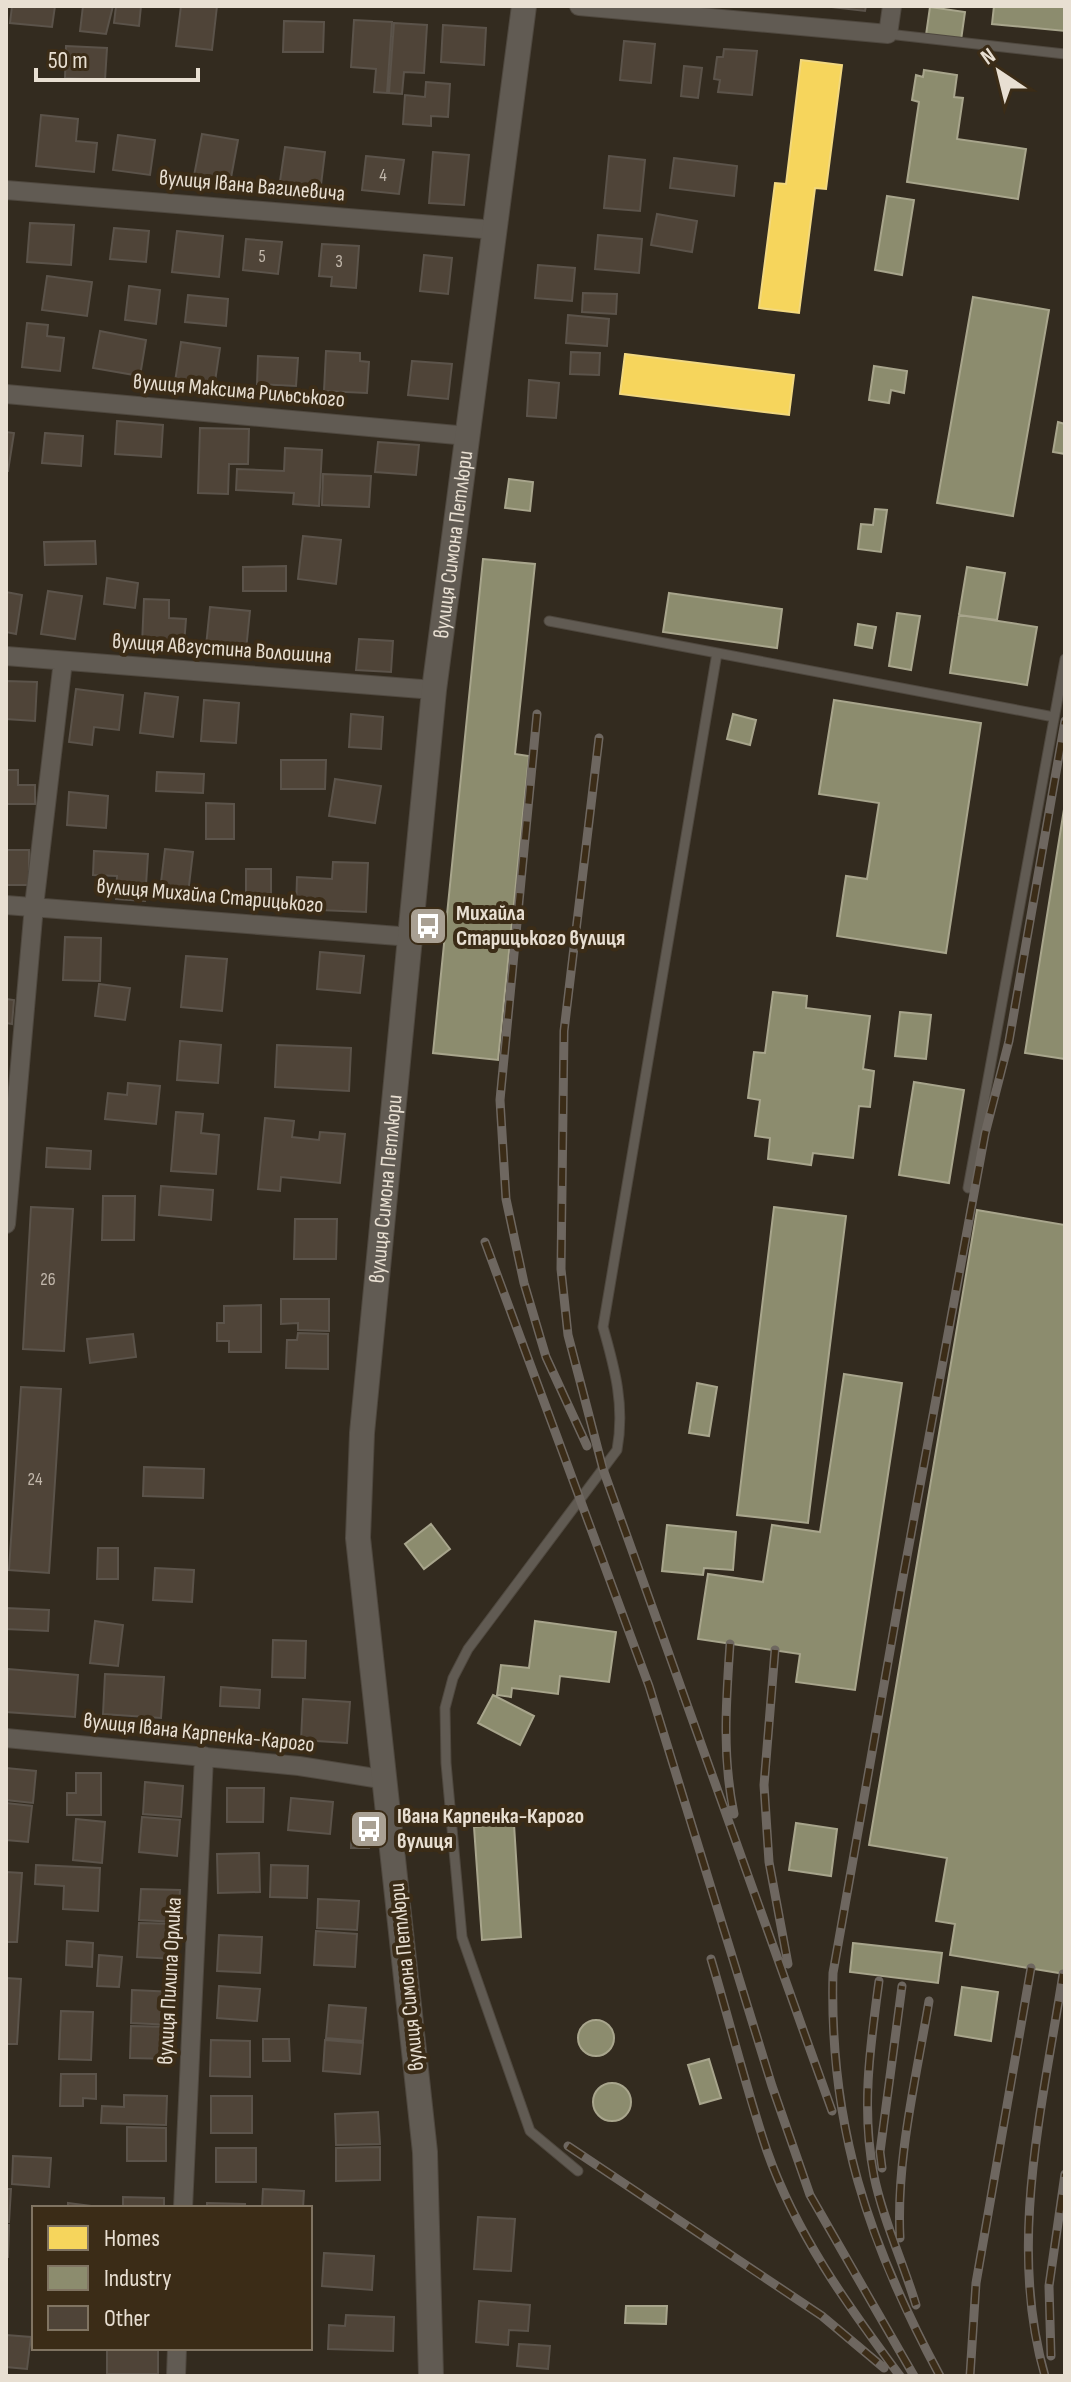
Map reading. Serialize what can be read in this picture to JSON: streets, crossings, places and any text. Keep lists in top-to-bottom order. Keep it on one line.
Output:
{"streets":{"main road":["вулиця Симона Петлюри"],"street":["вулиця Івана Вагилевича","вулиця Максима Рильського","вулиця Августина Волошина","вулиця Михайла Старицького","вулиця Івана Карпенка-Карого","вулиця Пилипа Орлика"]},"crossings":[["вулиця Івана Вагилевича","вулиця Симона Петлюри"],["вулиця Максима Рильського","вулиця Симона Петлюри"],["вулиця Симона Петлюри","вулиця Августина Волошина"],["вулиця Симона Петлюри","вулиця Михайла Старицького"],["вулиця Симона Петлюри","вулиця Івана Карпенка-Карого"],["вулиця Івана Карпенка-Карого","вулиця Пилипа Орлика"]],"places":{"bus stop":["Михайла Старицького вулиця","Івана Карпенка-Карого вулиця"]},"house_numbers":["4","5","3","26","24"],"legend":["Homes","Industry","Other"],"scale_bar":"50 m","north":"top left"}
